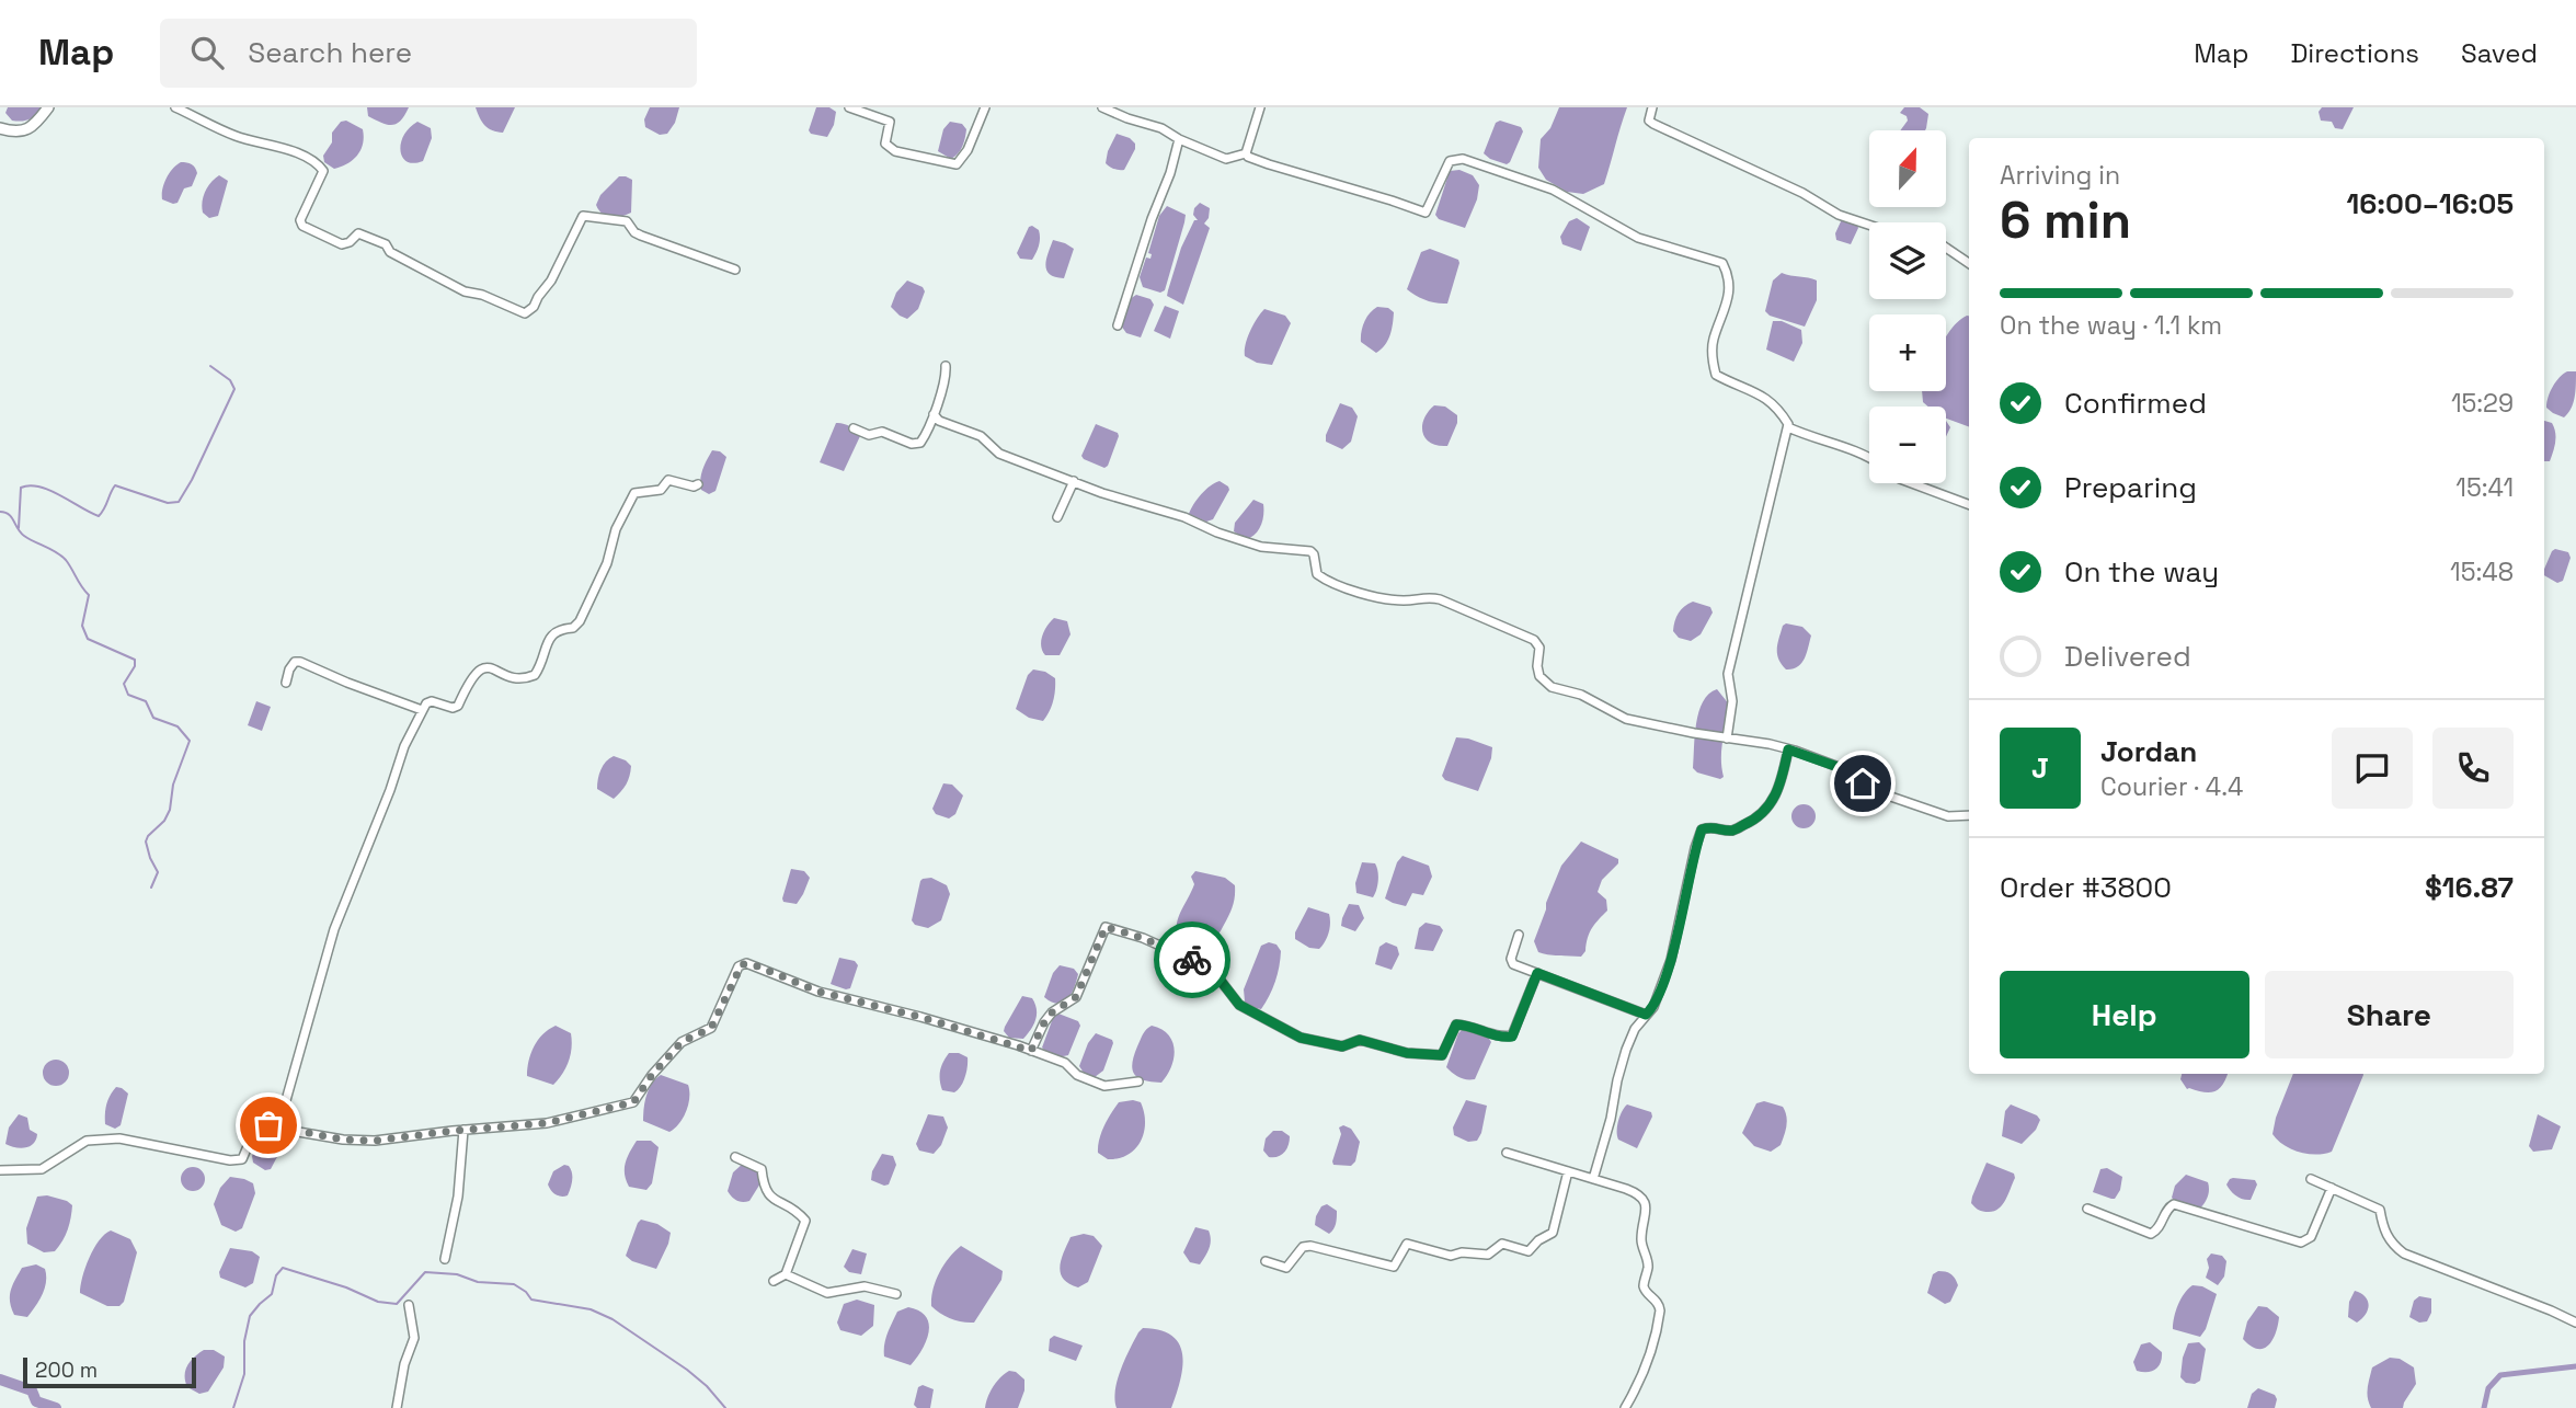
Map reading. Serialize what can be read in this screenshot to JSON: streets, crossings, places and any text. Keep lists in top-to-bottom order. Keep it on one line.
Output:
{"scale_bar":"200 m","north":"top","page":{"header":"Map","search":"Search here","nav":["Map","Directions","Saved"],"map_buttons":["+","−"],"heading":["6 min","Arriving in","16:00–16:05"],"panel":["Jordan","Courier · 4.4","Order #3800","$16.87"],"bar":"On the way · 1.1 km","list":[["Confirmed","15:29"],["Preparing","15:41"],["On the way","15:48"],"Delivered"],"round":"J","buttons":["Help","Share"],"scale":"200 m"}}
